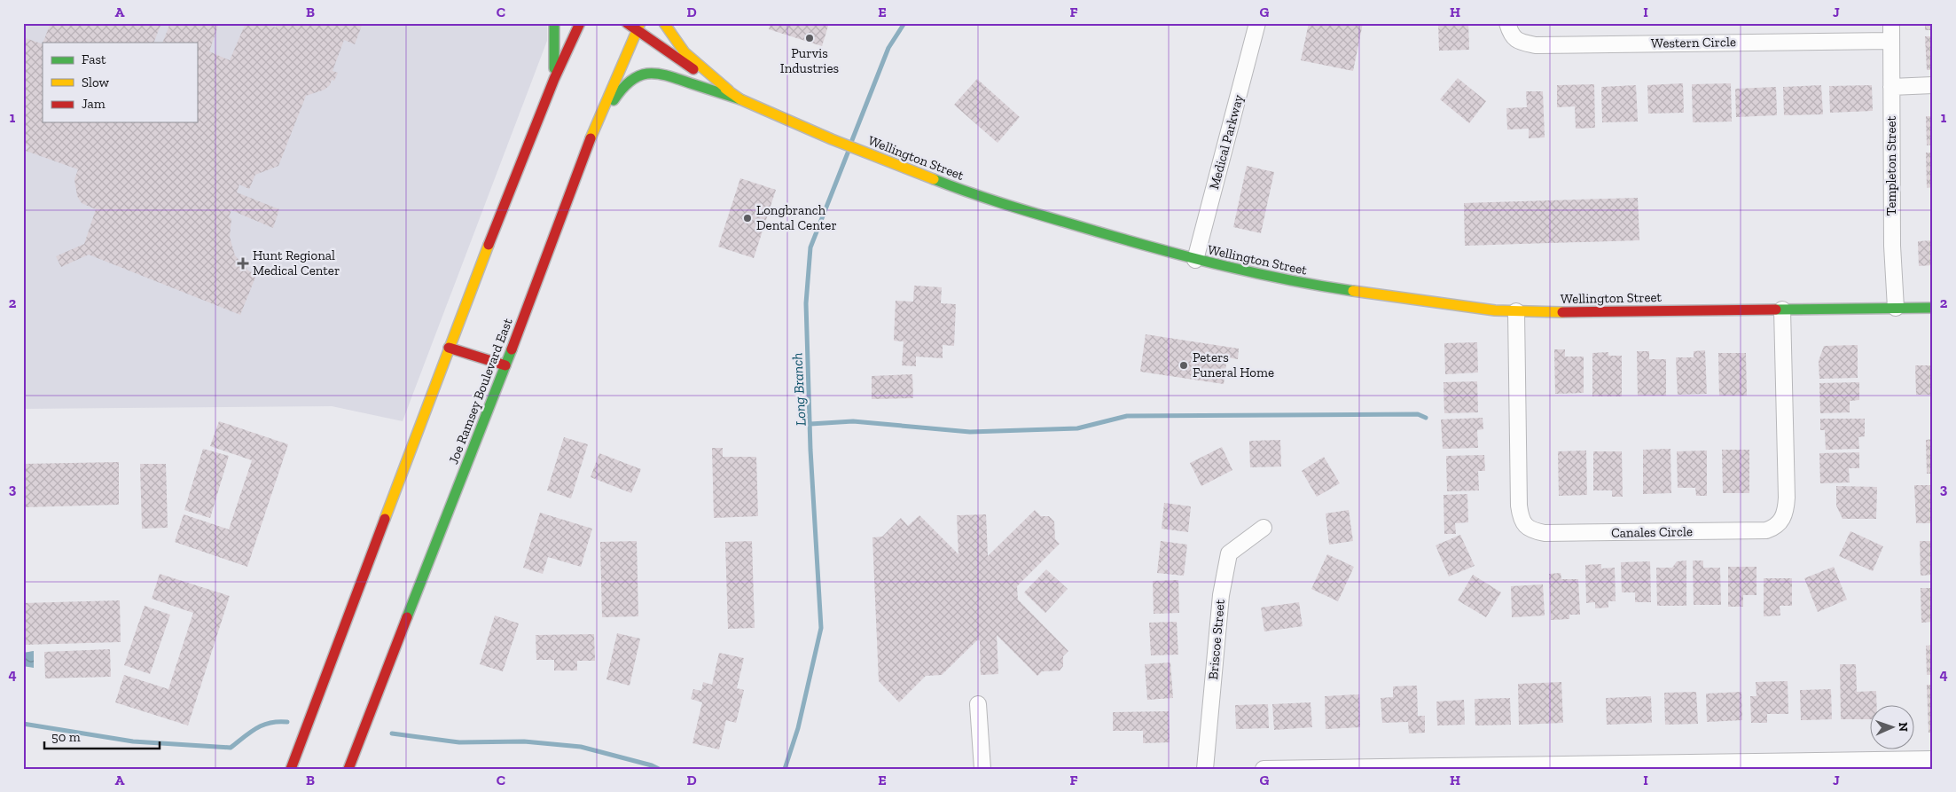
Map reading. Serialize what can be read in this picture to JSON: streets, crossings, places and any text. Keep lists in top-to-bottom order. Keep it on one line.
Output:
{"streets":{"main road":["Wellington Street","Joe Ramsey Boulevard East"],"street":["Western Circle","Medical Parkway","Templeton Street","Canales Circle","Briscoe Street"]},"crossings":[["Western Circle","Templeton Street"],["Medical Parkway","Wellington Street"],["Wellington Street","Templeton Street"],["Wellington Street","Joe Ramsey Boulevard East"],["Wellington Street","Canales Circle"]],"water":["Long Branch"],"places":{"other":["Purvis Industries","Longbranch Dental Center","Peters Funeral Home"],"health":["Hunt Regional Medical Center"]},"legend":["Fast","Slow","Jam"],"scale_bar":"50 m","north":"right","grid":{"columns":["A","B","C","D","E","F","G","H","I","J"],"rows":["1","2","3","4"]}}
